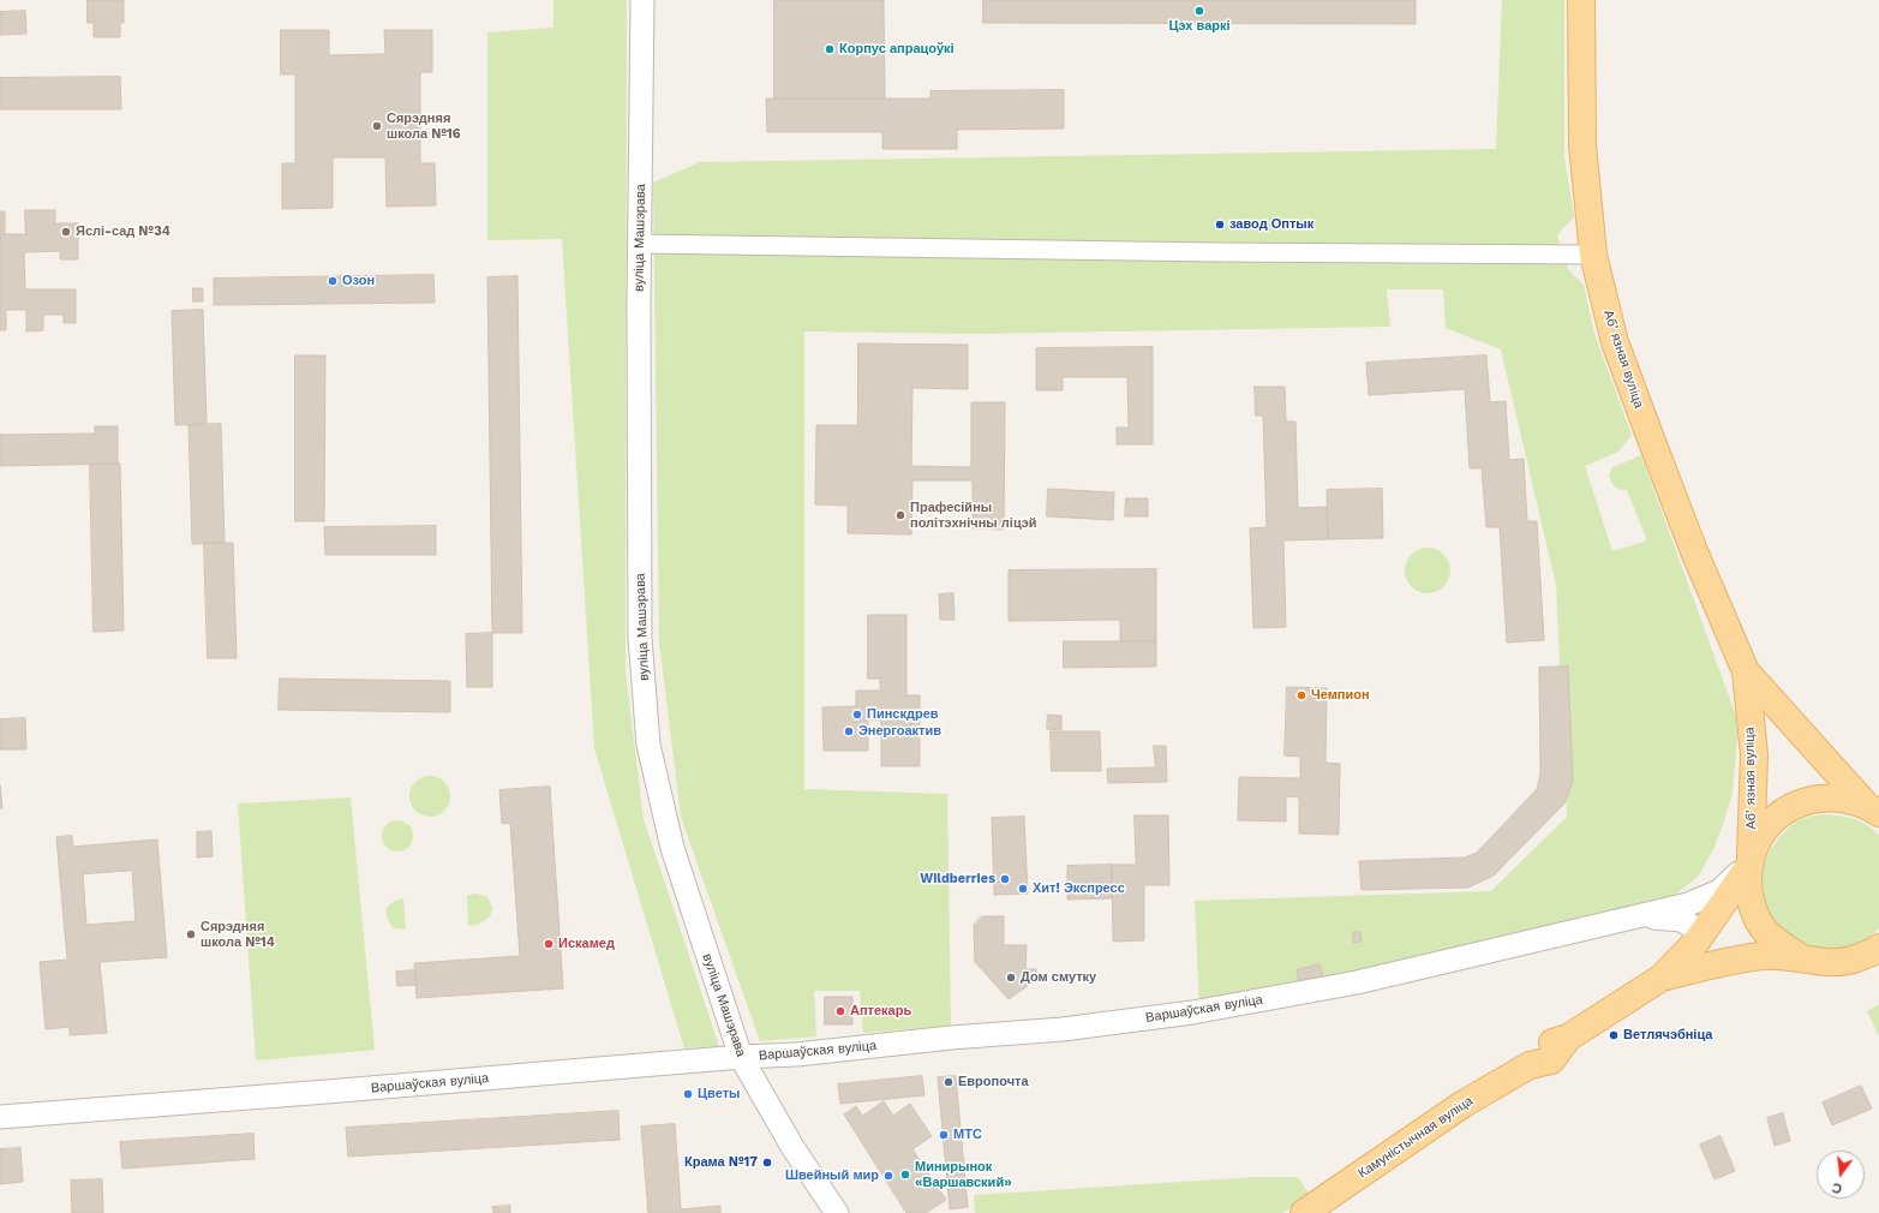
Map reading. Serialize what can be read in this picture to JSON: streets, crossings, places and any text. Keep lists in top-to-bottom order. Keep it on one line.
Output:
{"streets":{"main road":["Абʼязная вуліца","Камуністычная вуліца"],"street":["вуліца Машэрава","Варшаўская вуліца"]},"crossings":[["вуліца Машэрава","Варшаўская вуліца"],["Абʼязная вуліца","Варшаўская вуліца"],["Абʼязная вуліца","Камуністычная вуліца"],["Варшаўская вуліца","Камуністычная вуліца"]],"places":["Цэх варкі","Корпус апрацоўкі","Сярэдняя школа №16","завод Оптык","Яслі-сад №34","Озон","Прафесійны політэхнічны ліцэй","Чемпион","Пинскдрев","Энергоактив","Wildberries","Хит! Экспресс","Сярэдняя школа №14","Искамед","Дом смутку","Аптекарь","Ветлячэбніца","Европочта","Цветы","МТС","Крама №17","Минирынок «Варшавский»","Швейный мир"],"north":"bottom"}
